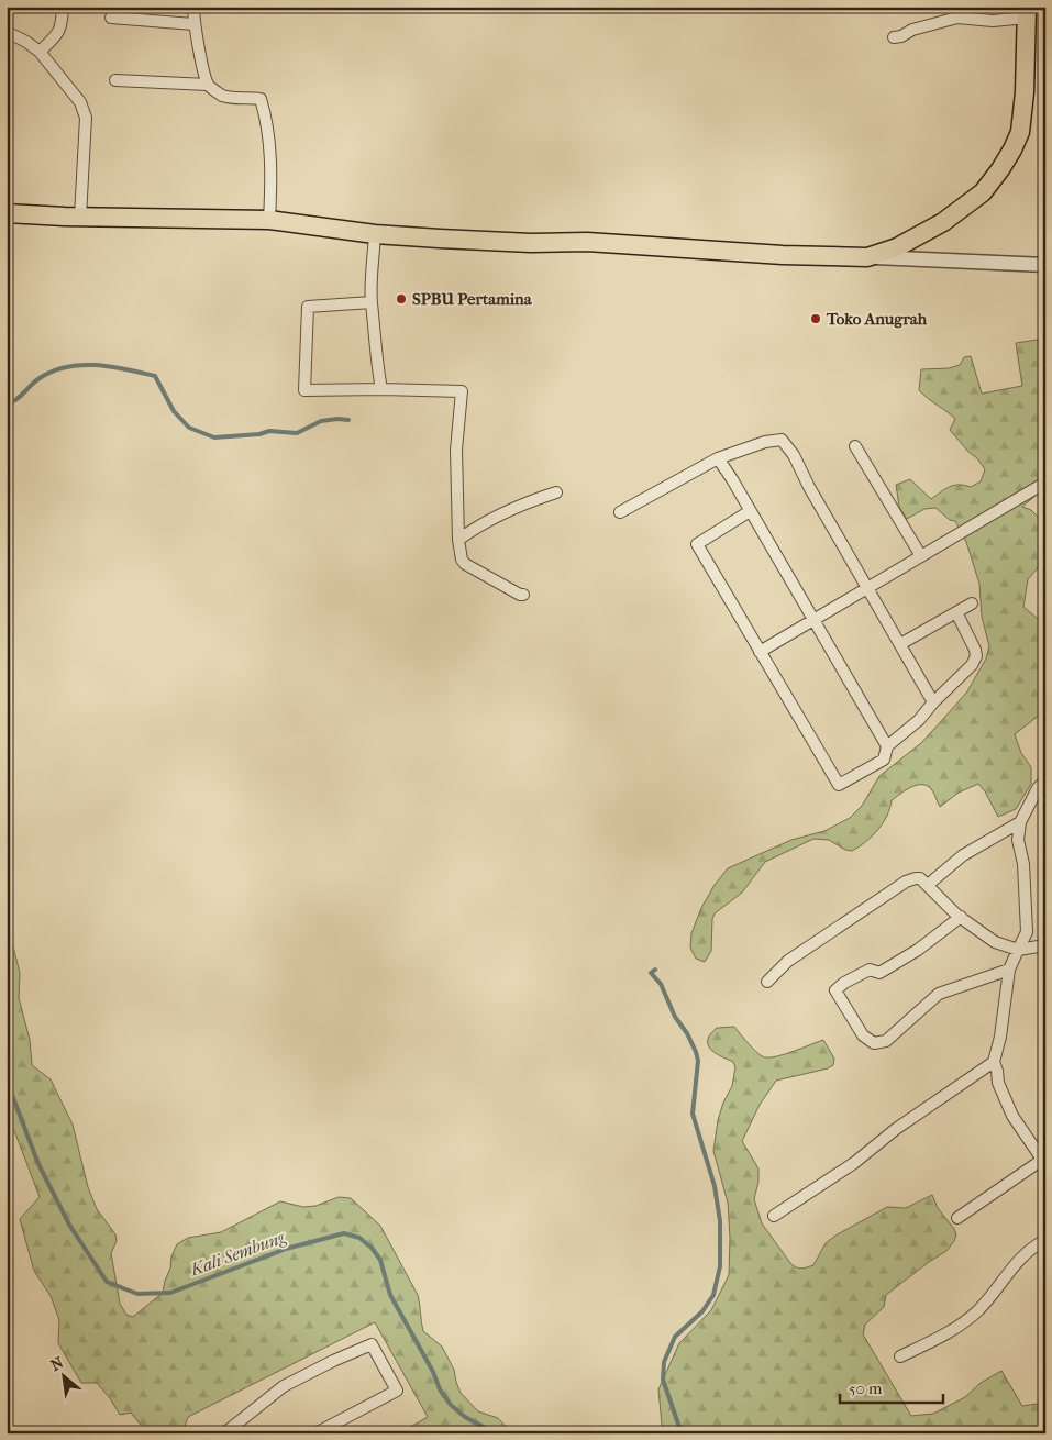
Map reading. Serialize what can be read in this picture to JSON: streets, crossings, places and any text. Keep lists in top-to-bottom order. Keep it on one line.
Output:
{"water":["Kali Sembung"],"places":["SPBU Pertamina","Toko Anugrah"],"scale_bar":"50 m","north":"top left"}
